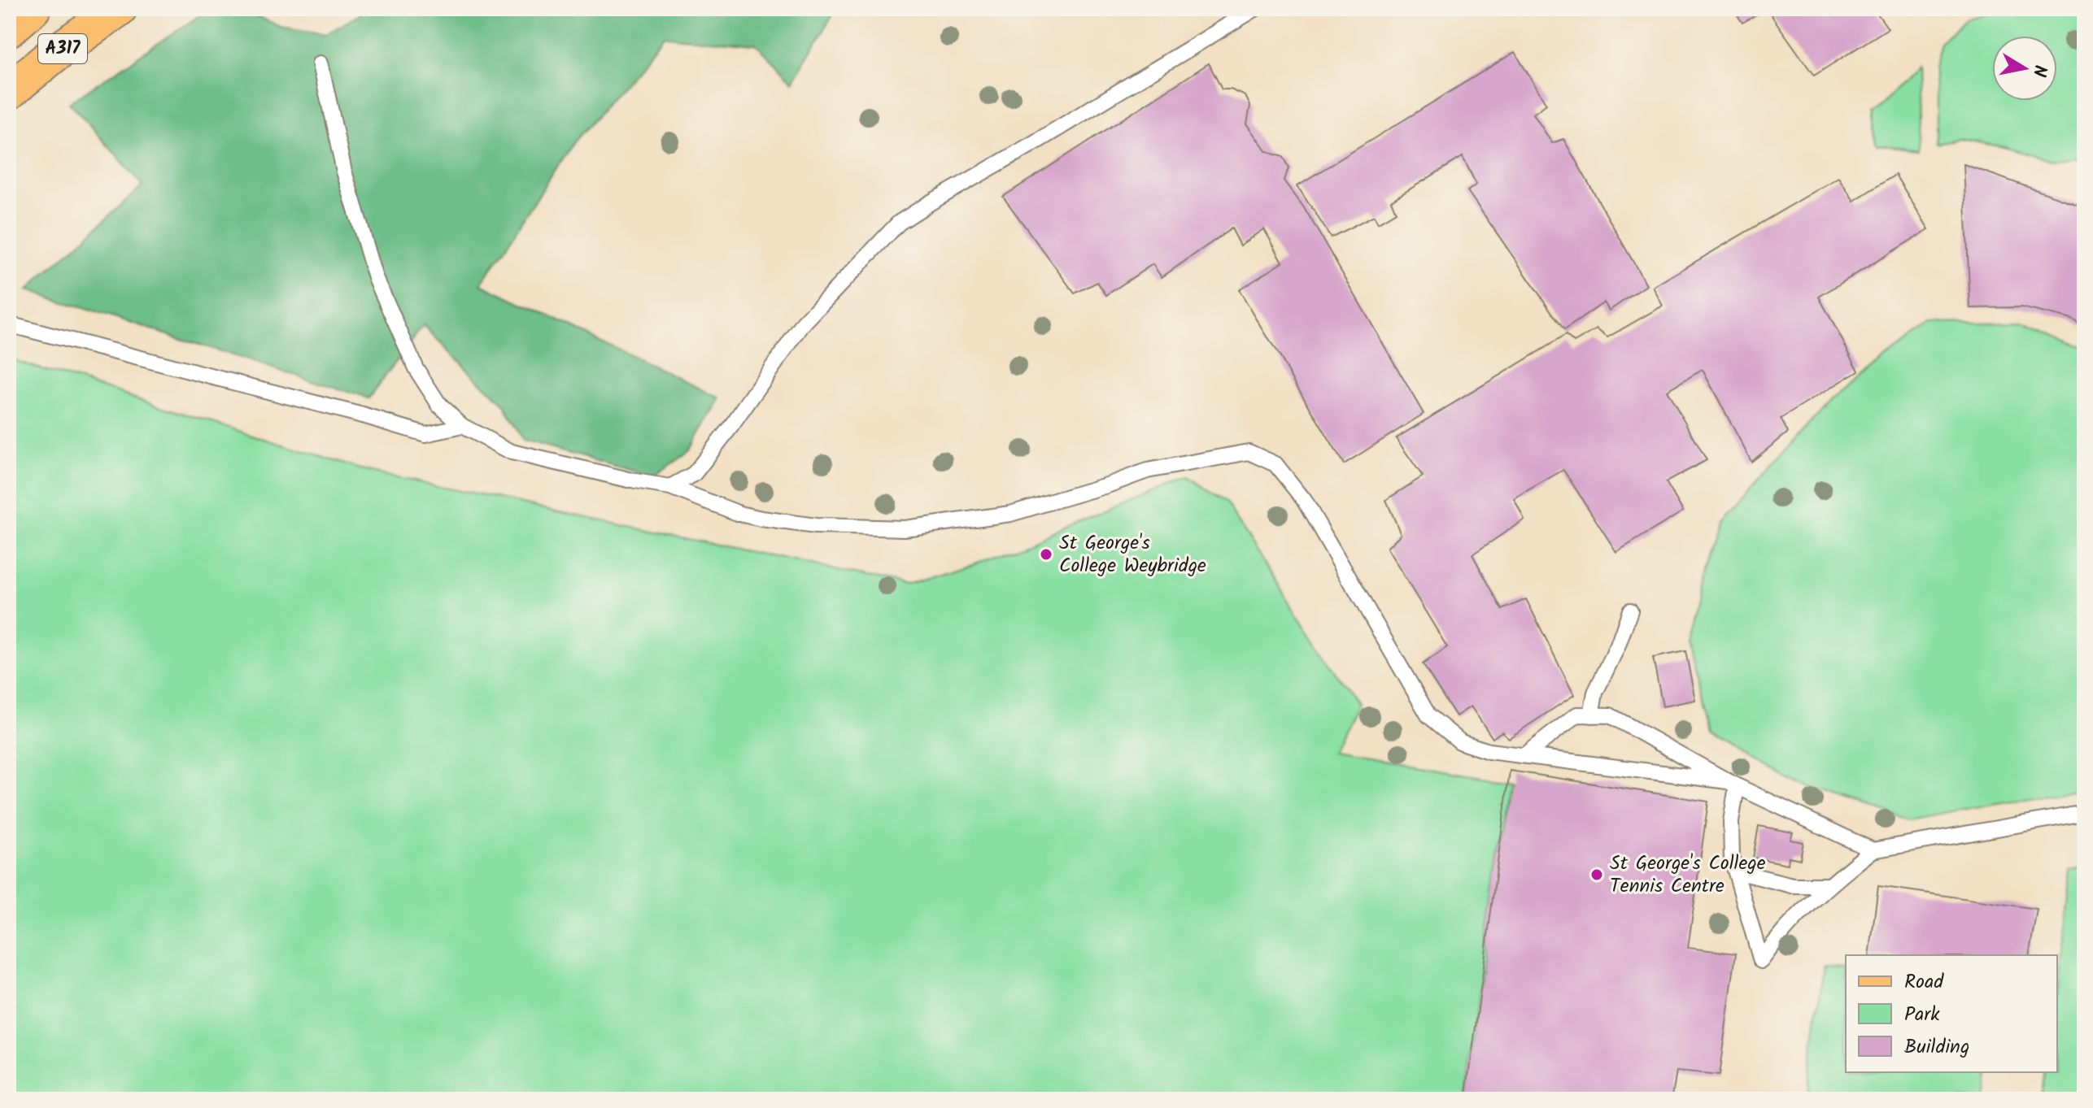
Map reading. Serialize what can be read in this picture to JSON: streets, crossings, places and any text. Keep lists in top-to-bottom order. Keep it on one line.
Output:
{"streets":{"main road":["A317"]},"places":["St George's College Weybridge","St George's College Tennis Centre"],"legend":["Road","Park","Building"],"north":"right"}
